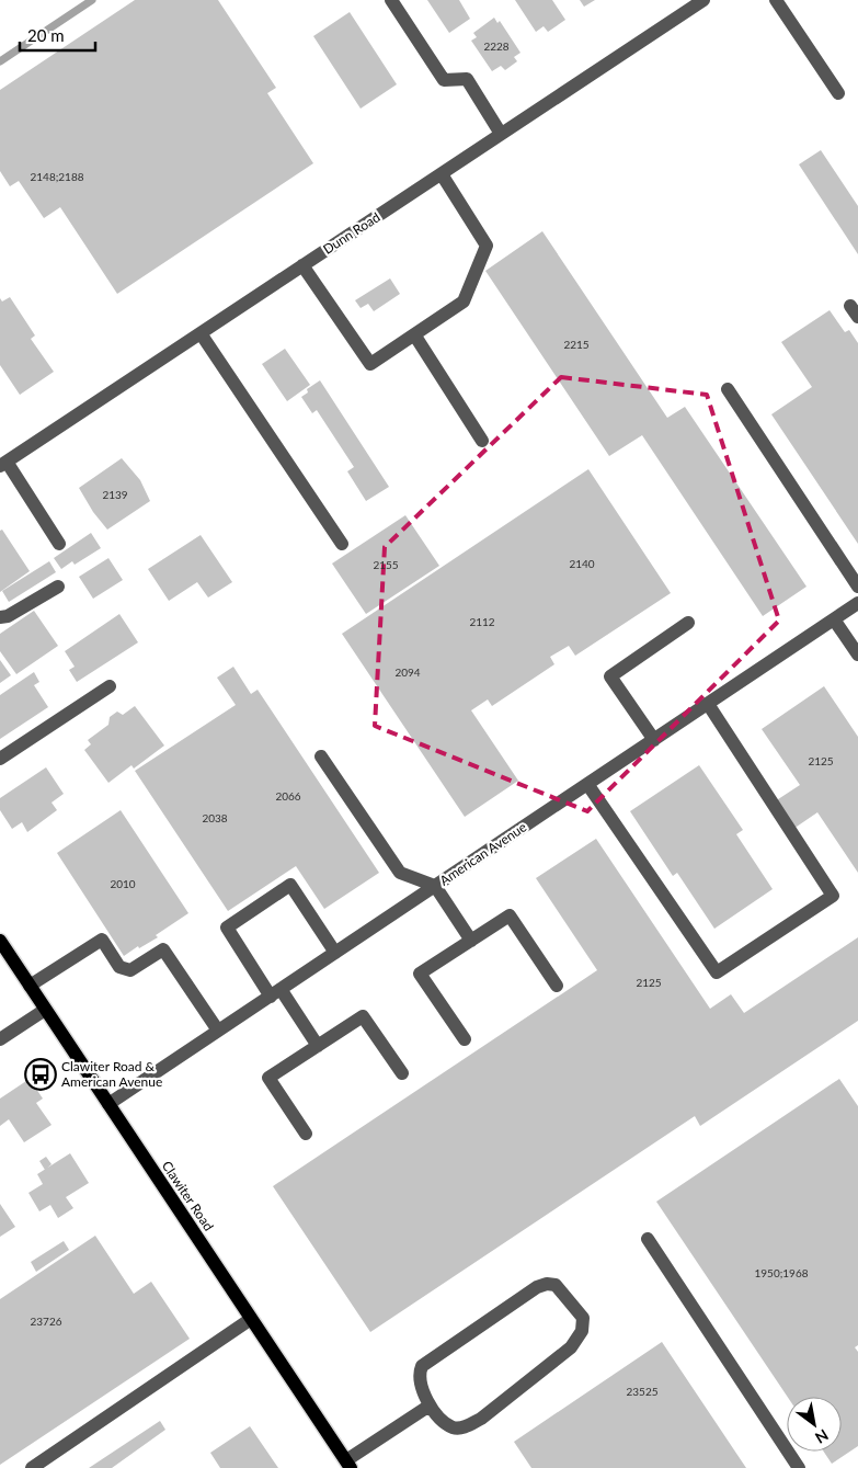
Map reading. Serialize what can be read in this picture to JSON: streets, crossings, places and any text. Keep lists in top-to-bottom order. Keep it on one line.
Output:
{"streets":{"main road":["Clawiter Road"],"street":["Dunn Road","American Avenue"]},"crossings":[["American Avenue","Clawiter Road"]],"places":{"bus stop":["Clawiter Road & American Avenue"]},"house_numbers":["2228","2148;2188","2215","2139","2140","2155","2112","2094","2125","2066","2038","2010","2125","1950;1968","23726","23525"],"scale_bar":"20 m","north":"bottom right"}
